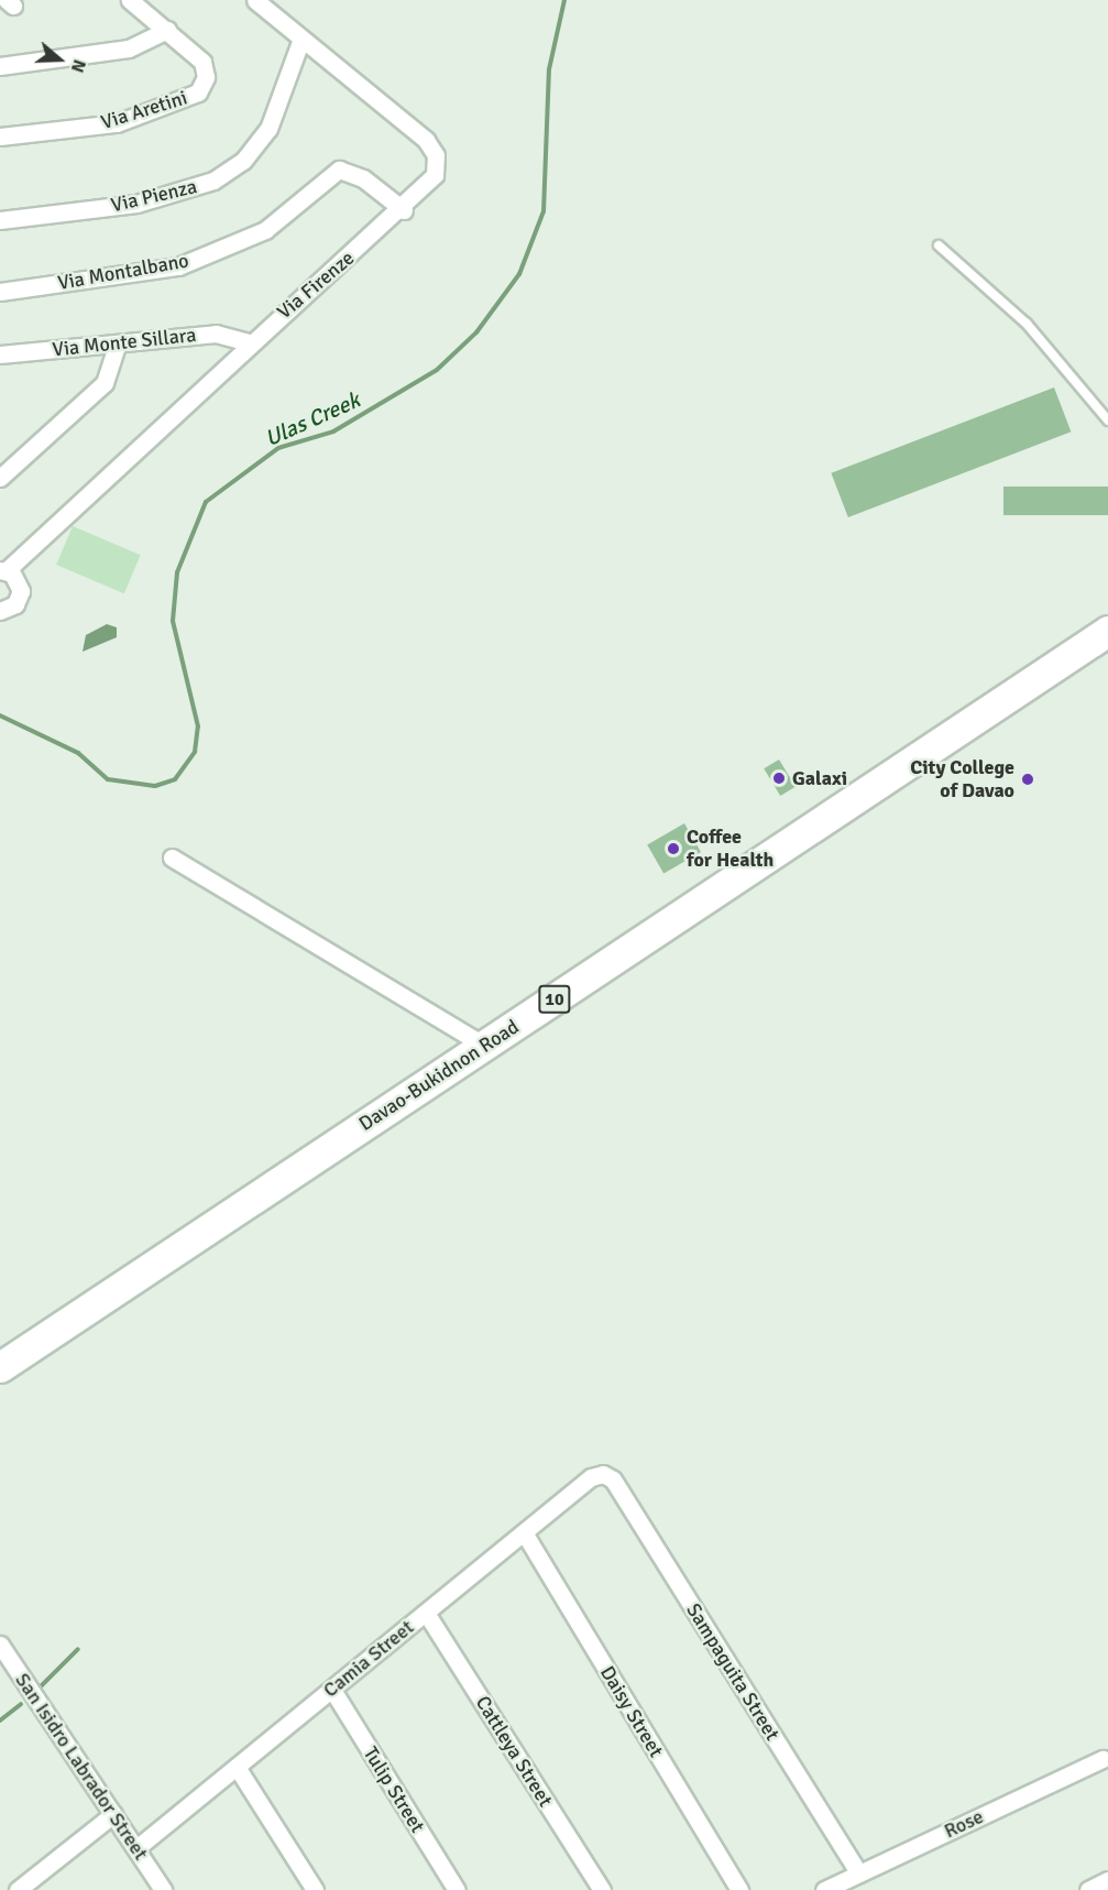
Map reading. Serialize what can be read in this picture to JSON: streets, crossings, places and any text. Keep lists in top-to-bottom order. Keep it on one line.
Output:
{"streets":{"highway":["10","Davao-Bukidnon Road"],"street":["Via Aretini","Via Pienza","Via Montalbano","Via Firenze","Via Monte Sillara","Camia Street","Sampaguita Street","Daisy Street","Cattleya Street","San Isidro Labrador Street","Tulip Street","Rose"]},"crossings":[["Via Pienza","Via Firenze"],["Via Montalbano","Via Firenze"],["Via Firenze","Via Monte Sillara"],["Camia Street","Sampaguita Street"],["Camia Street","Daisy Street"],["Camia Street","Cattleya Street"],["Camia Street","San Isidro Labrador Street"],["Camia Street","Tulip Street"],["Sampaguita Street","Rose"]],"water":["Ulas Creek"],"places":["Galaxi","City College of Davao","Coffee for Health"],"north":"right"}
